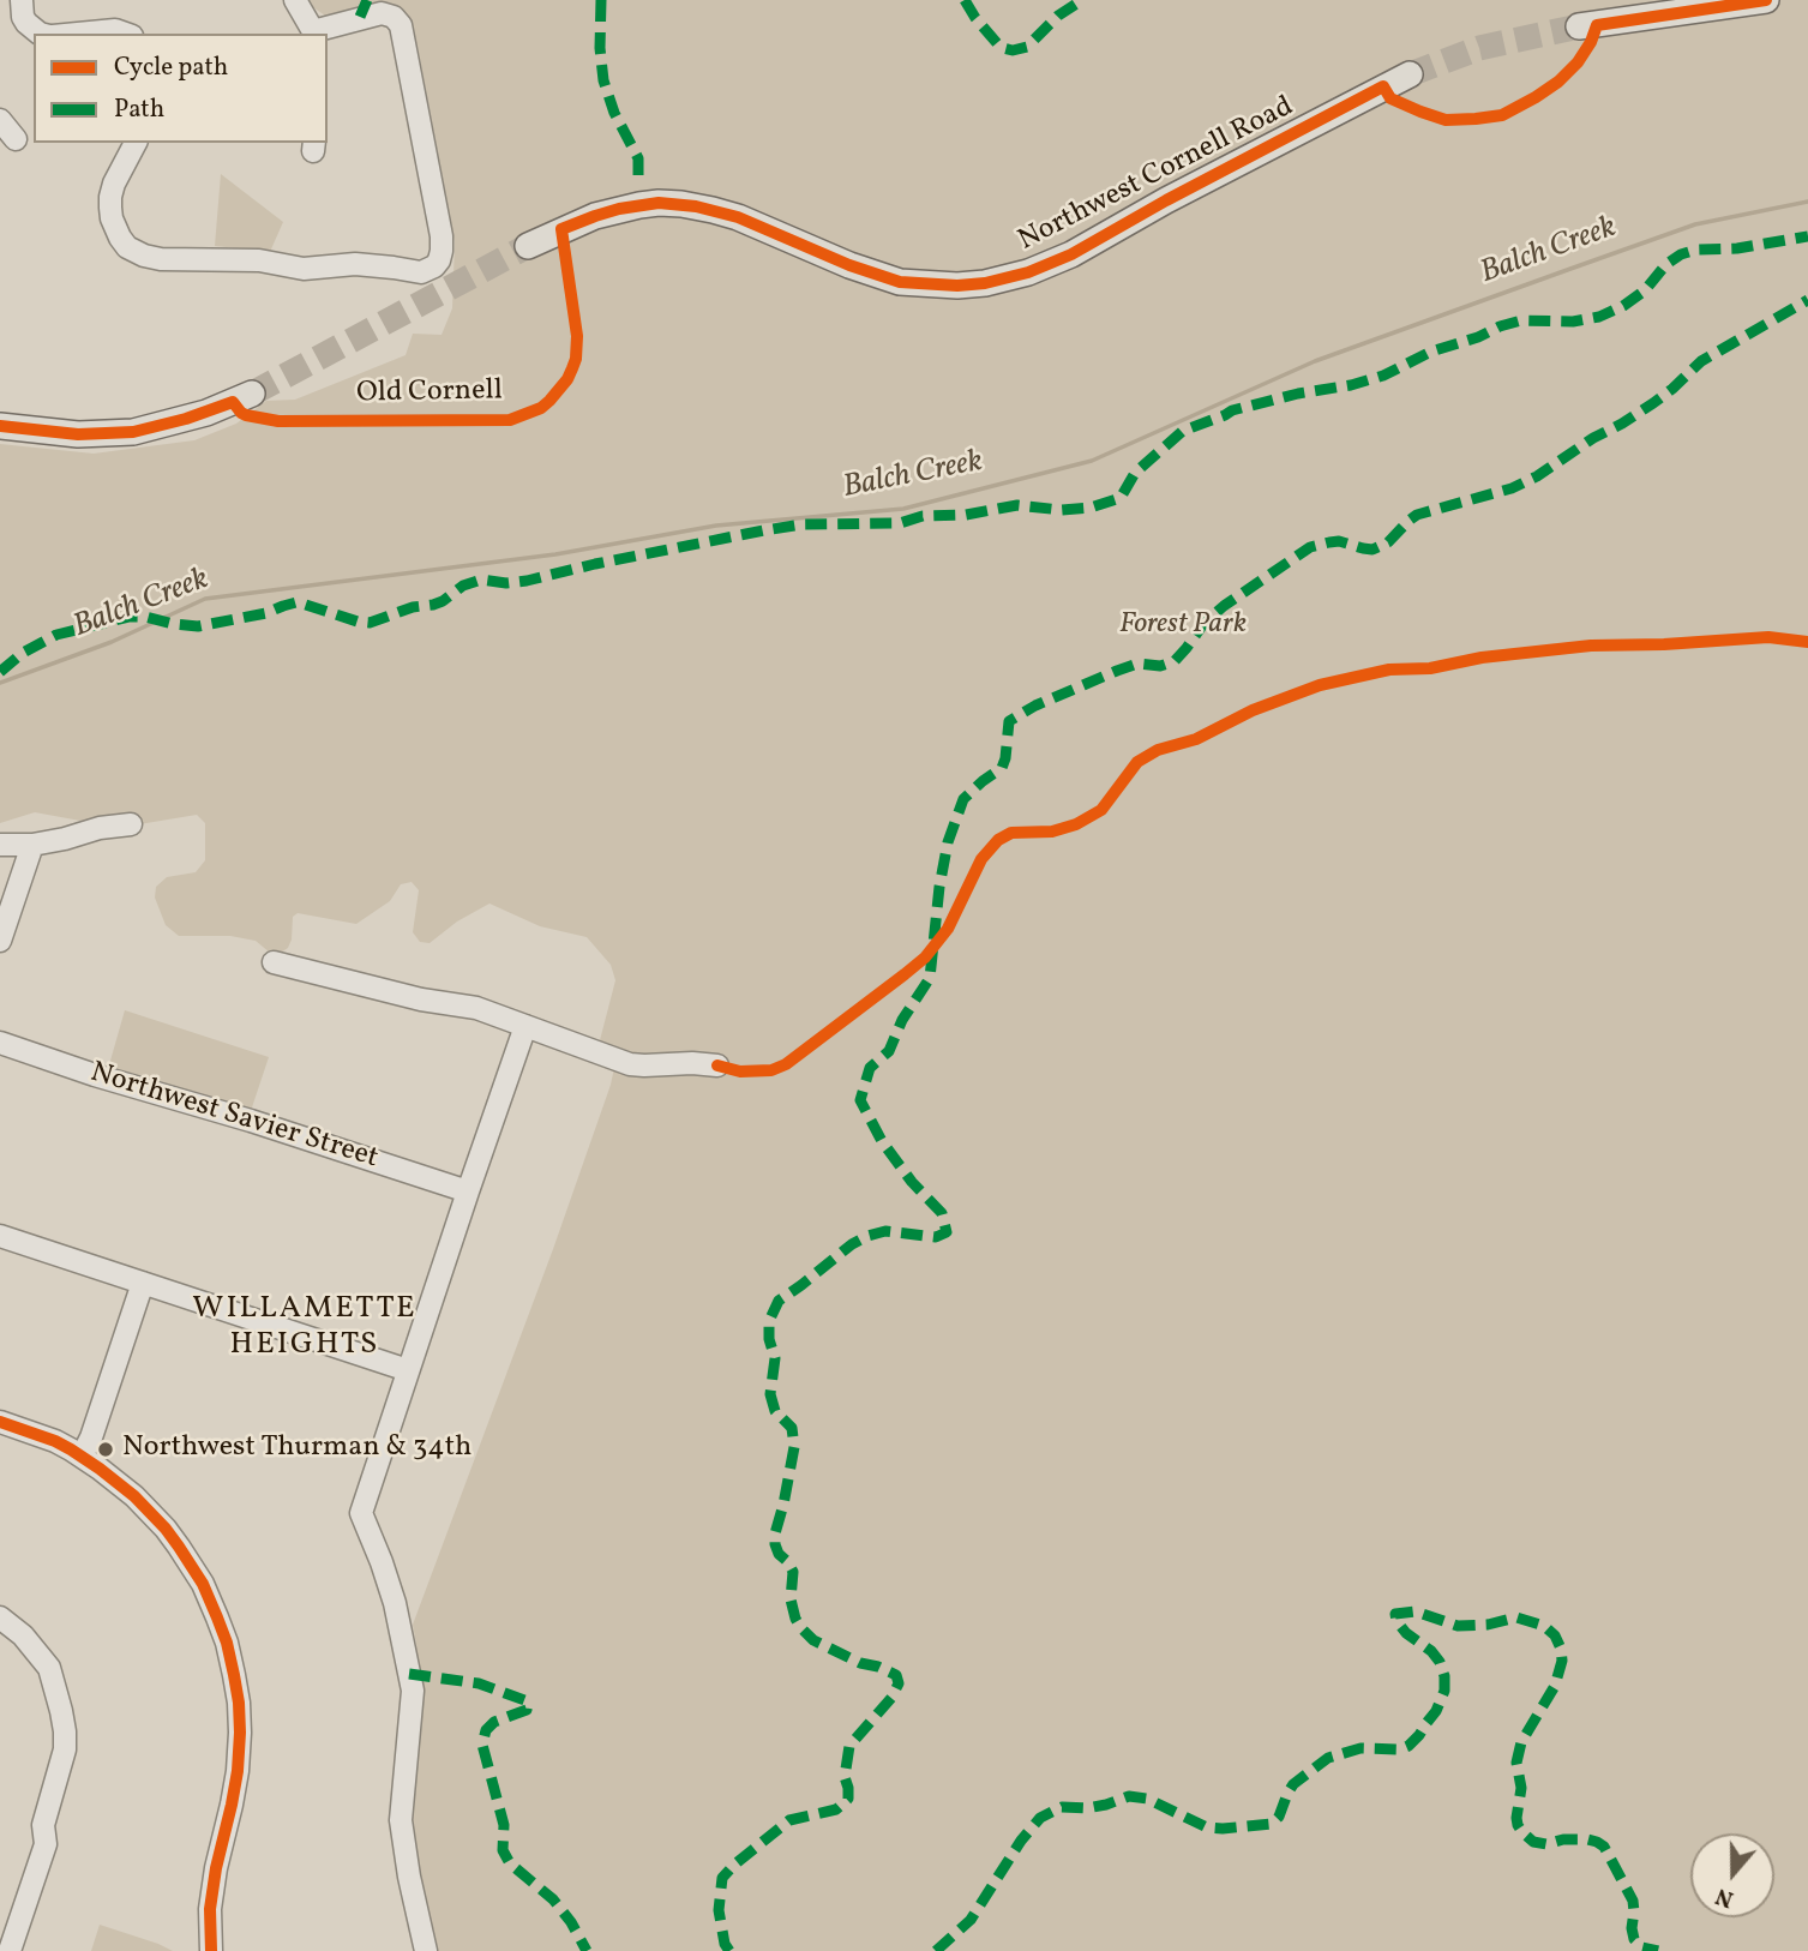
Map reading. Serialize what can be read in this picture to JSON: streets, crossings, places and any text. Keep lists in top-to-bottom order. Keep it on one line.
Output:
{"streets":{"main road":["Northwest Cornell Road"],"street":["Northwest Savier Street"],"cycle path":["Old Cornell"]},"districts":["WILLAMETTE HEIGHTS"],"water":["Balch Creek"],"parks":["Forest Park"],"places":["Northwest Thurman & 34th"],"legend":["Cycle path","Path"],"north":"bottom"}
